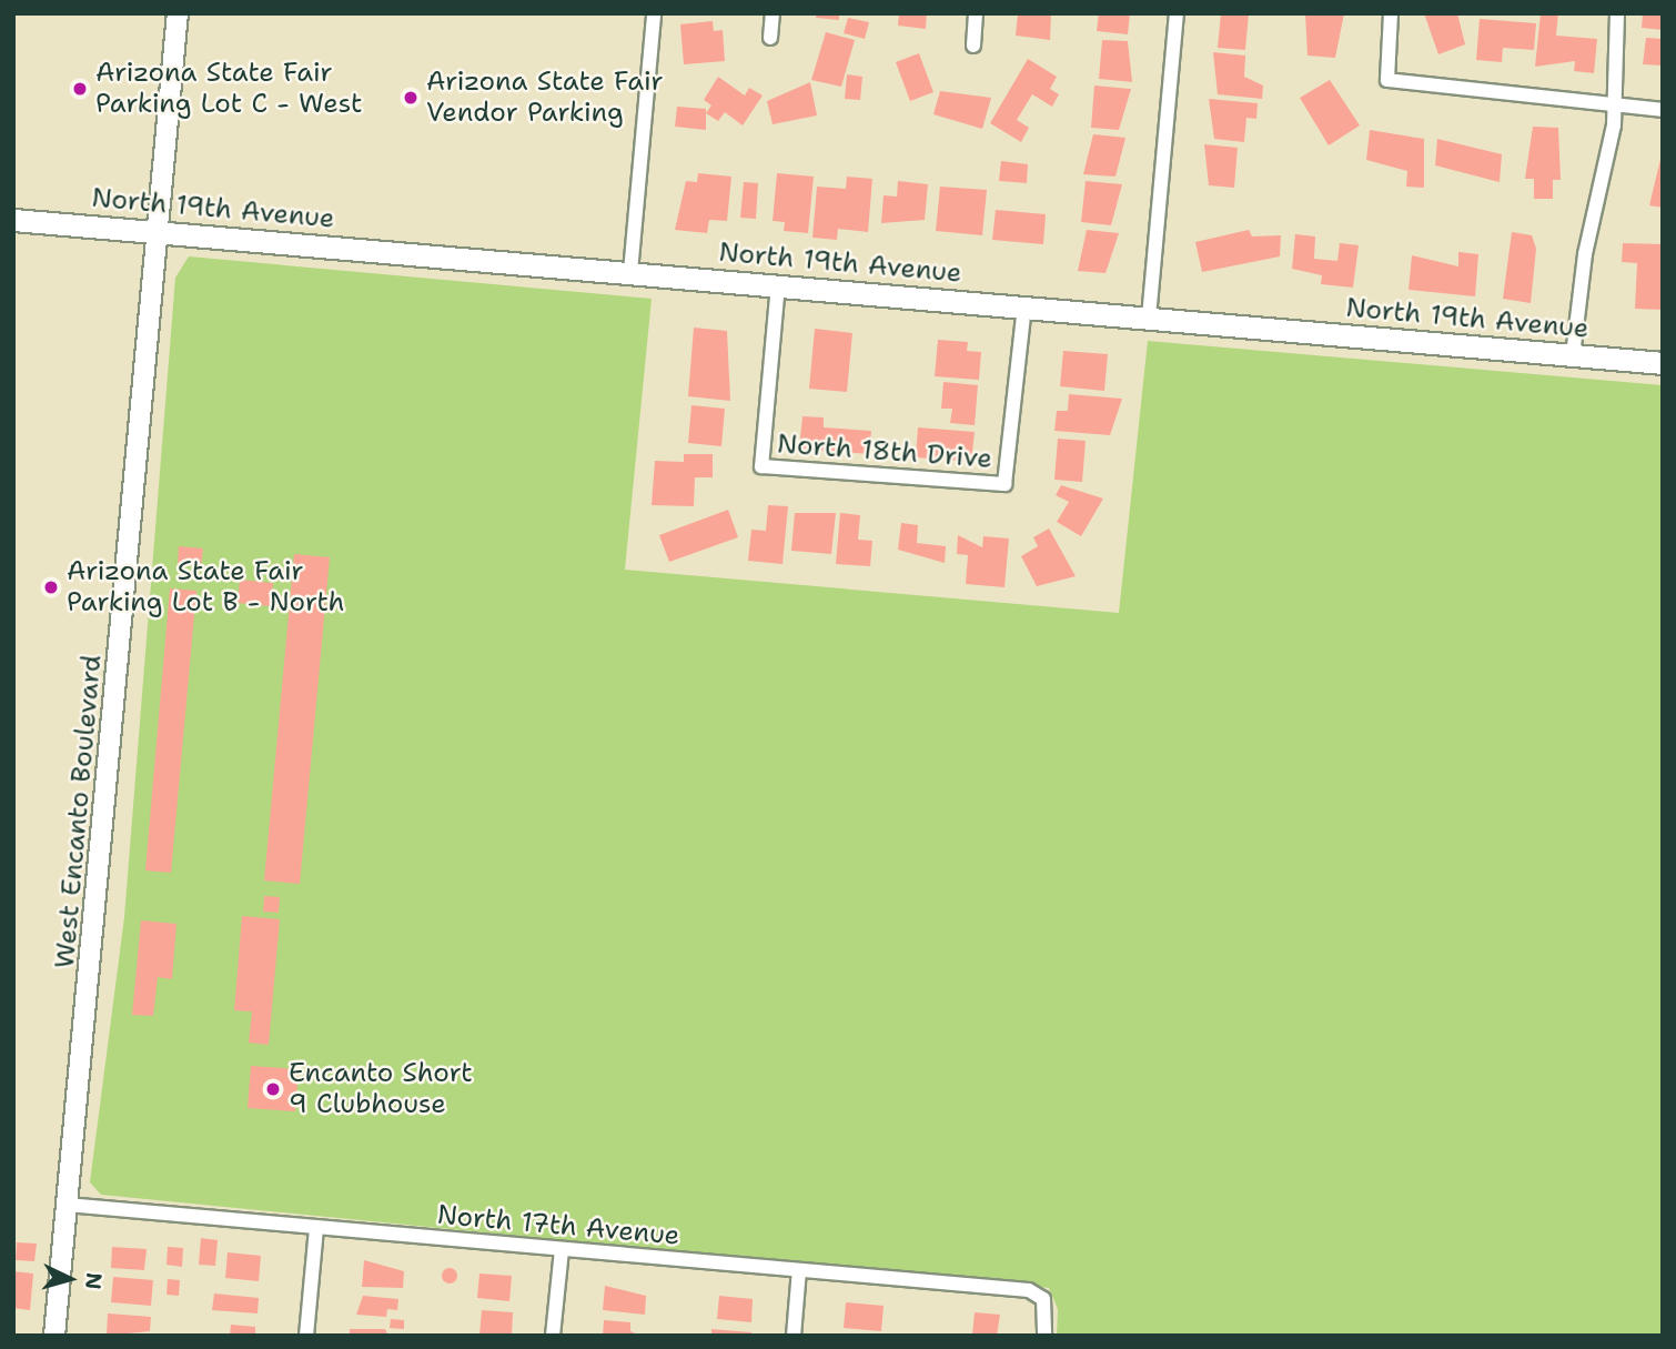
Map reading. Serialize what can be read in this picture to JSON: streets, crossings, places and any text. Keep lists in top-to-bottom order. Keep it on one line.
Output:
{"streets":{"main road":["North 19th Avenue"],"street":["North 18th Drive","West Encanto Boulevard","North 17th Avenue"]},"crossings":[["North 19th Avenue","North 18th Drive"],["North 19th Avenue","West Encanto Boulevard"],["West Encanto Boulevard","North 17th Avenue"]],"places":["Arizona State Fair Parking Lot C - West","Arizona State Fair Vendor Parking","Arizona State Fair Parking Lot B - North","Encanto Short 9 Clubhouse"],"north":"right"}
